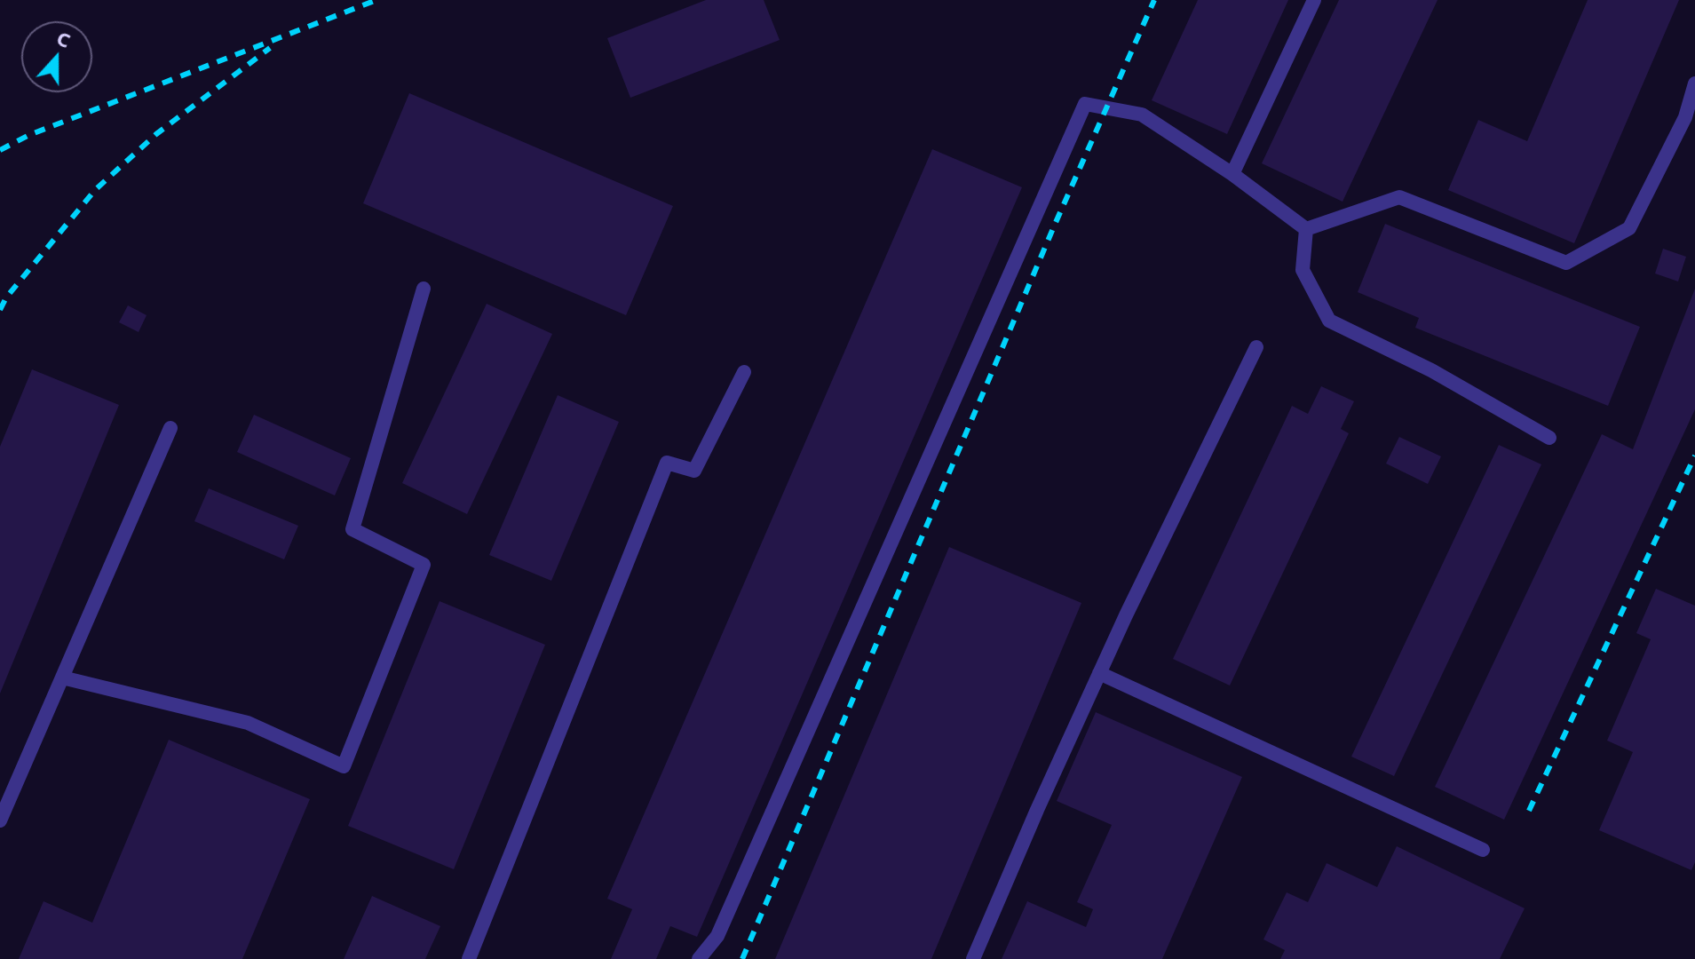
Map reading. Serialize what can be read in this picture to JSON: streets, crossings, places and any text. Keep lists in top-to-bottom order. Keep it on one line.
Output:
{"north":"top"}
